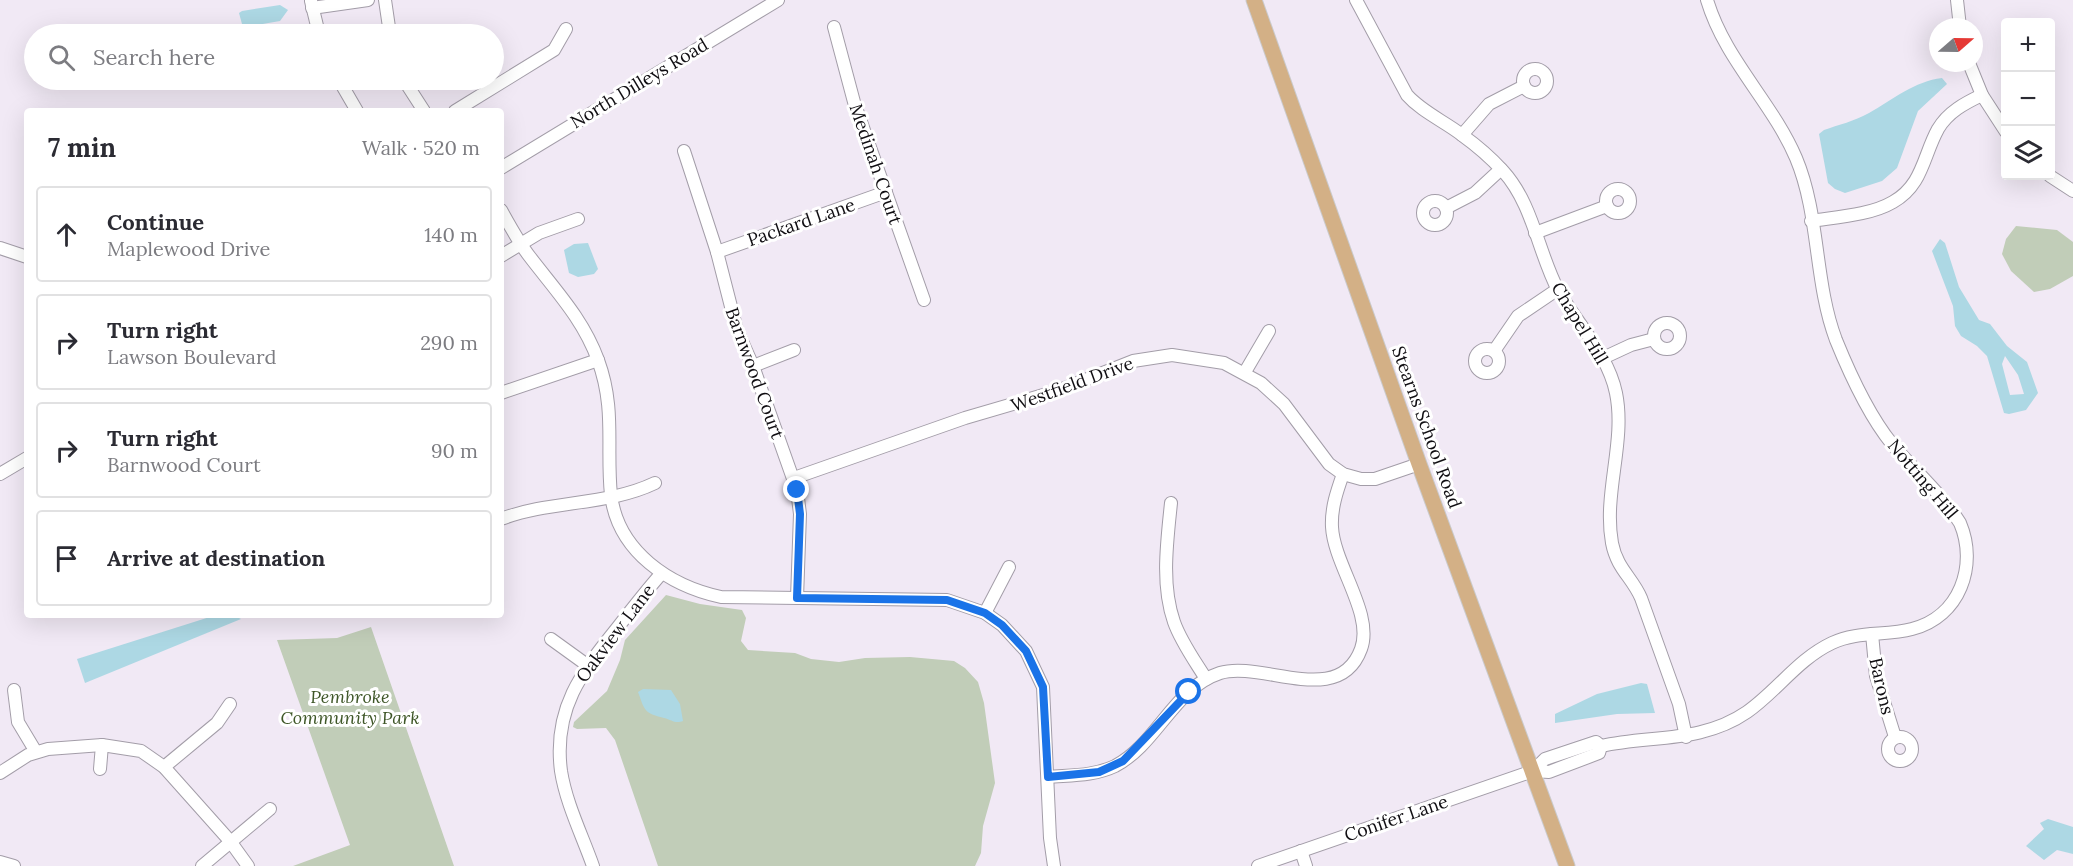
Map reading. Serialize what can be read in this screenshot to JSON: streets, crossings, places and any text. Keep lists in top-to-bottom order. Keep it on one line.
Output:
{"streets":{"main road":["Stearns School Road"],"street":["North Dilleys Road","Medinah Court","Packard Lane","Chapel Hill","Barnwood Court","Westfield Drive","Notting Hill","Oakview Lane","Barons","Conifer Lane"]},"crossings":[["Medinah Court","Packard Lane"],["Packard Lane","Barnwood Court"],["Chapel Hill","Notting Hill"],["Barnwood Court","Westfield Drive"],["Stearns School Road","Notting Hill"],["Stearns School Road","Conifer Lane"],["Notting Hill","Barons"],["Notting Hill","Conifer Lane"]],"parks":["Pembroke Community Park"],"north":"right","page":{"map_buttons":["+","−"],"search":"Search here","heading":["7 min","Walk · 520 m"],"list":[["Continue","Maplewood Drive","140 m"],["Turn right","Lawson Boulevard","290 m"],["Turn right","Barnwood Court","90 m"],"Arrive at destination"]}}
